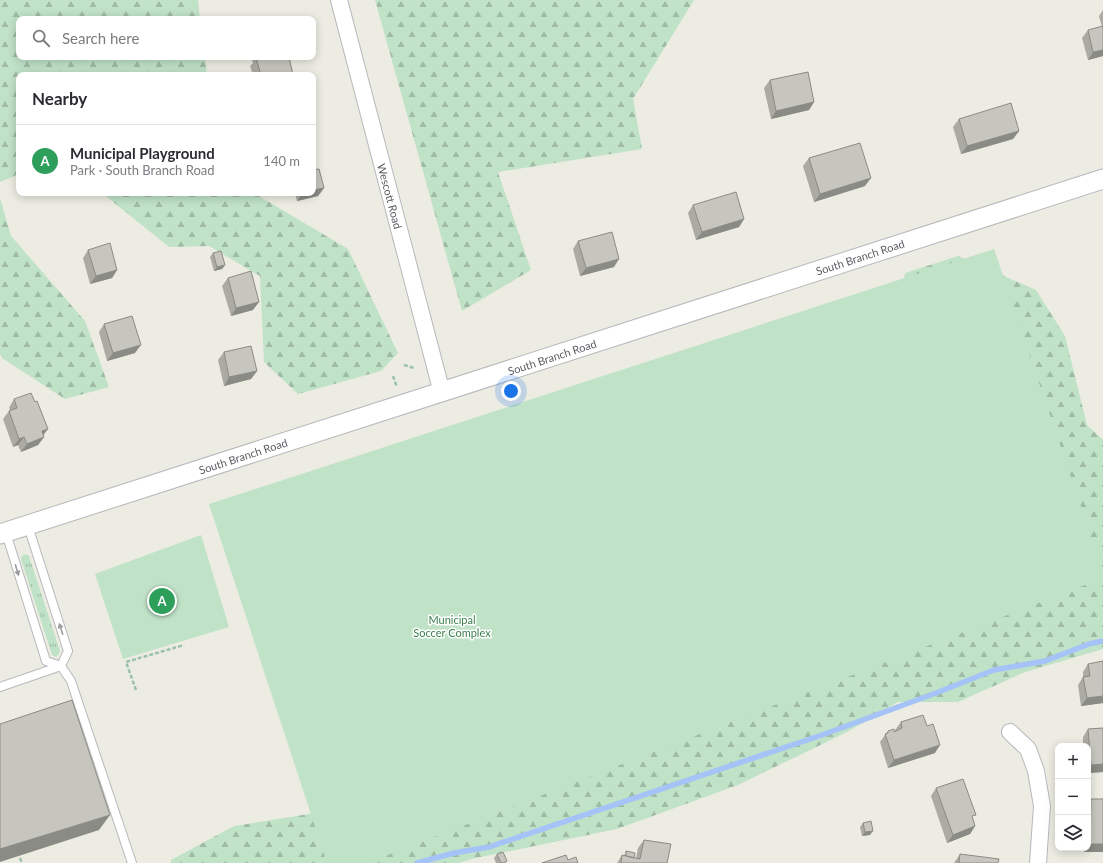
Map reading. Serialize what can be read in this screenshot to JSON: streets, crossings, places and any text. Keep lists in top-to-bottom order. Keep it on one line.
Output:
{"streets":{"street":["Wescott Road","South Branch Road"]},"crossings":[["Wescott Road","South Branch Road"]],"parks":["Municipal Soccer Complex"],"page":{"search":"Search here","heading":"Nearby","list":[{"mark":"A","name":"Municipal Playground","note":"Park · South Branch Road","value":"140 m"}],"pins":"A","map_buttons":["+","−"]}}
